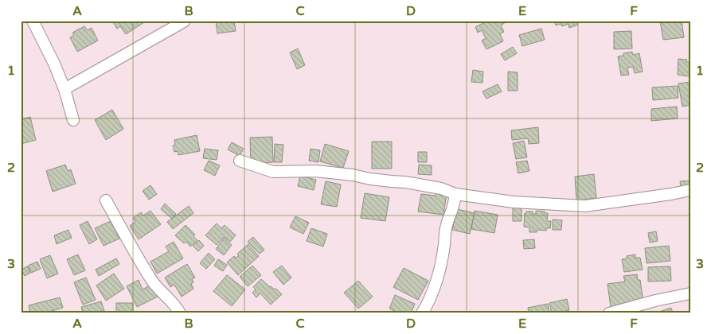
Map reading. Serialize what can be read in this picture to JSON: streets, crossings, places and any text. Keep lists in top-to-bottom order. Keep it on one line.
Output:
{"grid":{"columns":["A","B","C","D","E","F"],"rows":["1","2","3"]}}
